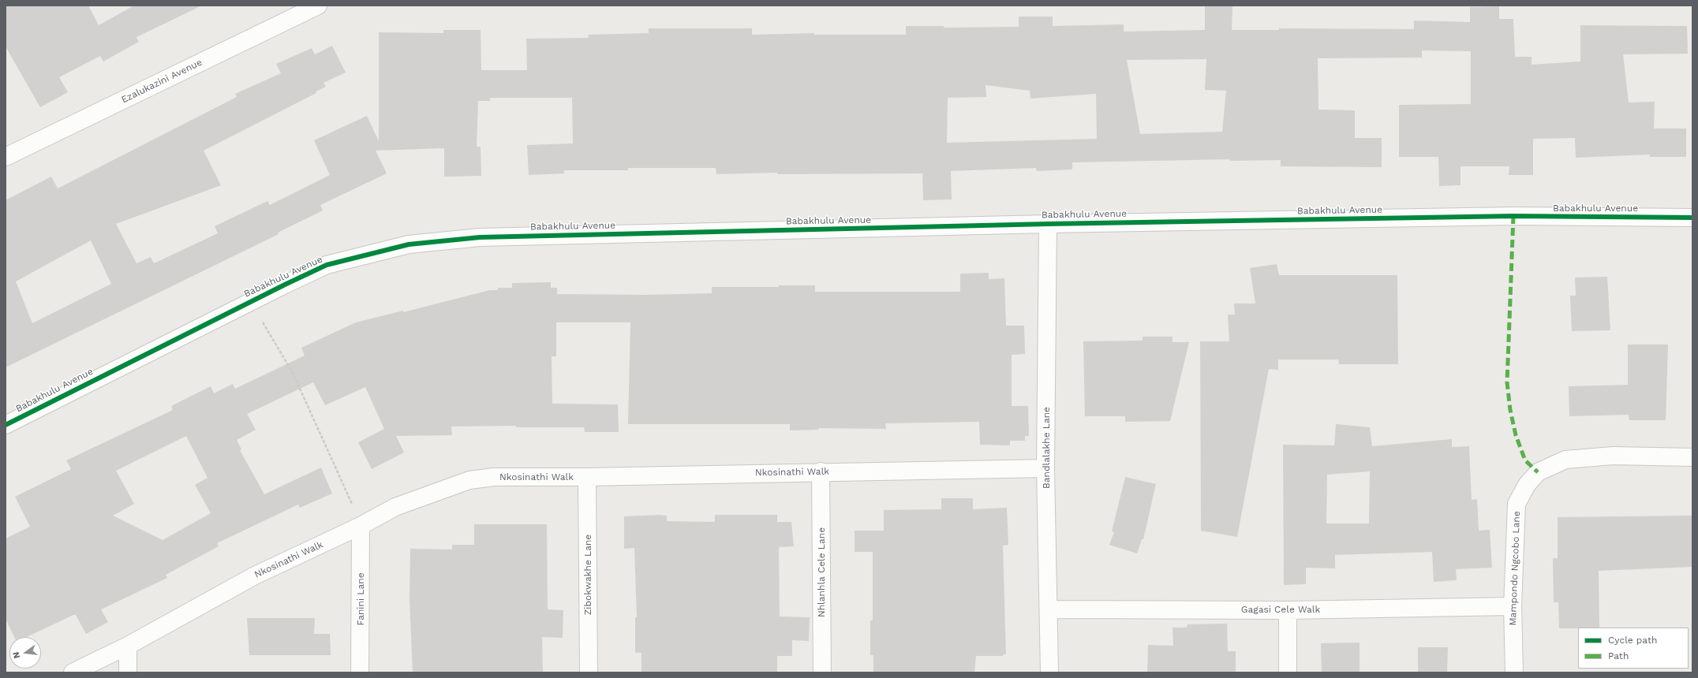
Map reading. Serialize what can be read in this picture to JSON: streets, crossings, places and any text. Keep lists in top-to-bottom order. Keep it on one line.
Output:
{"streets":{"street":["Ezalukazini Avenue","Babakhulu Avenue","Bandlalakhe Lane","Nkosinathi Walk","Mampondo Ngcobo Lane","Nhlanhla Cele Lane","Zibokwakhe Lane","Fanini Lane","Gagasi Cele Walk"]},"crossings":[["Babakhulu Avenue","Bandlalakhe Lane"],["Bandlalakhe Lane","Nkosinathi Walk"],["Bandlalakhe Lane","Gagasi Cele Walk"],["Nkosinathi Walk","Nhlanhla Cele Lane"],["Nkosinathi Walk","Zibokwakhe Lane"],["Nkosinathi Walk","Fanini Lane"],["Mampondo Ngcobo Lane","Gagasi Cele Walk"]],"legend":["Cycle path","Path"],"north":"left"}
